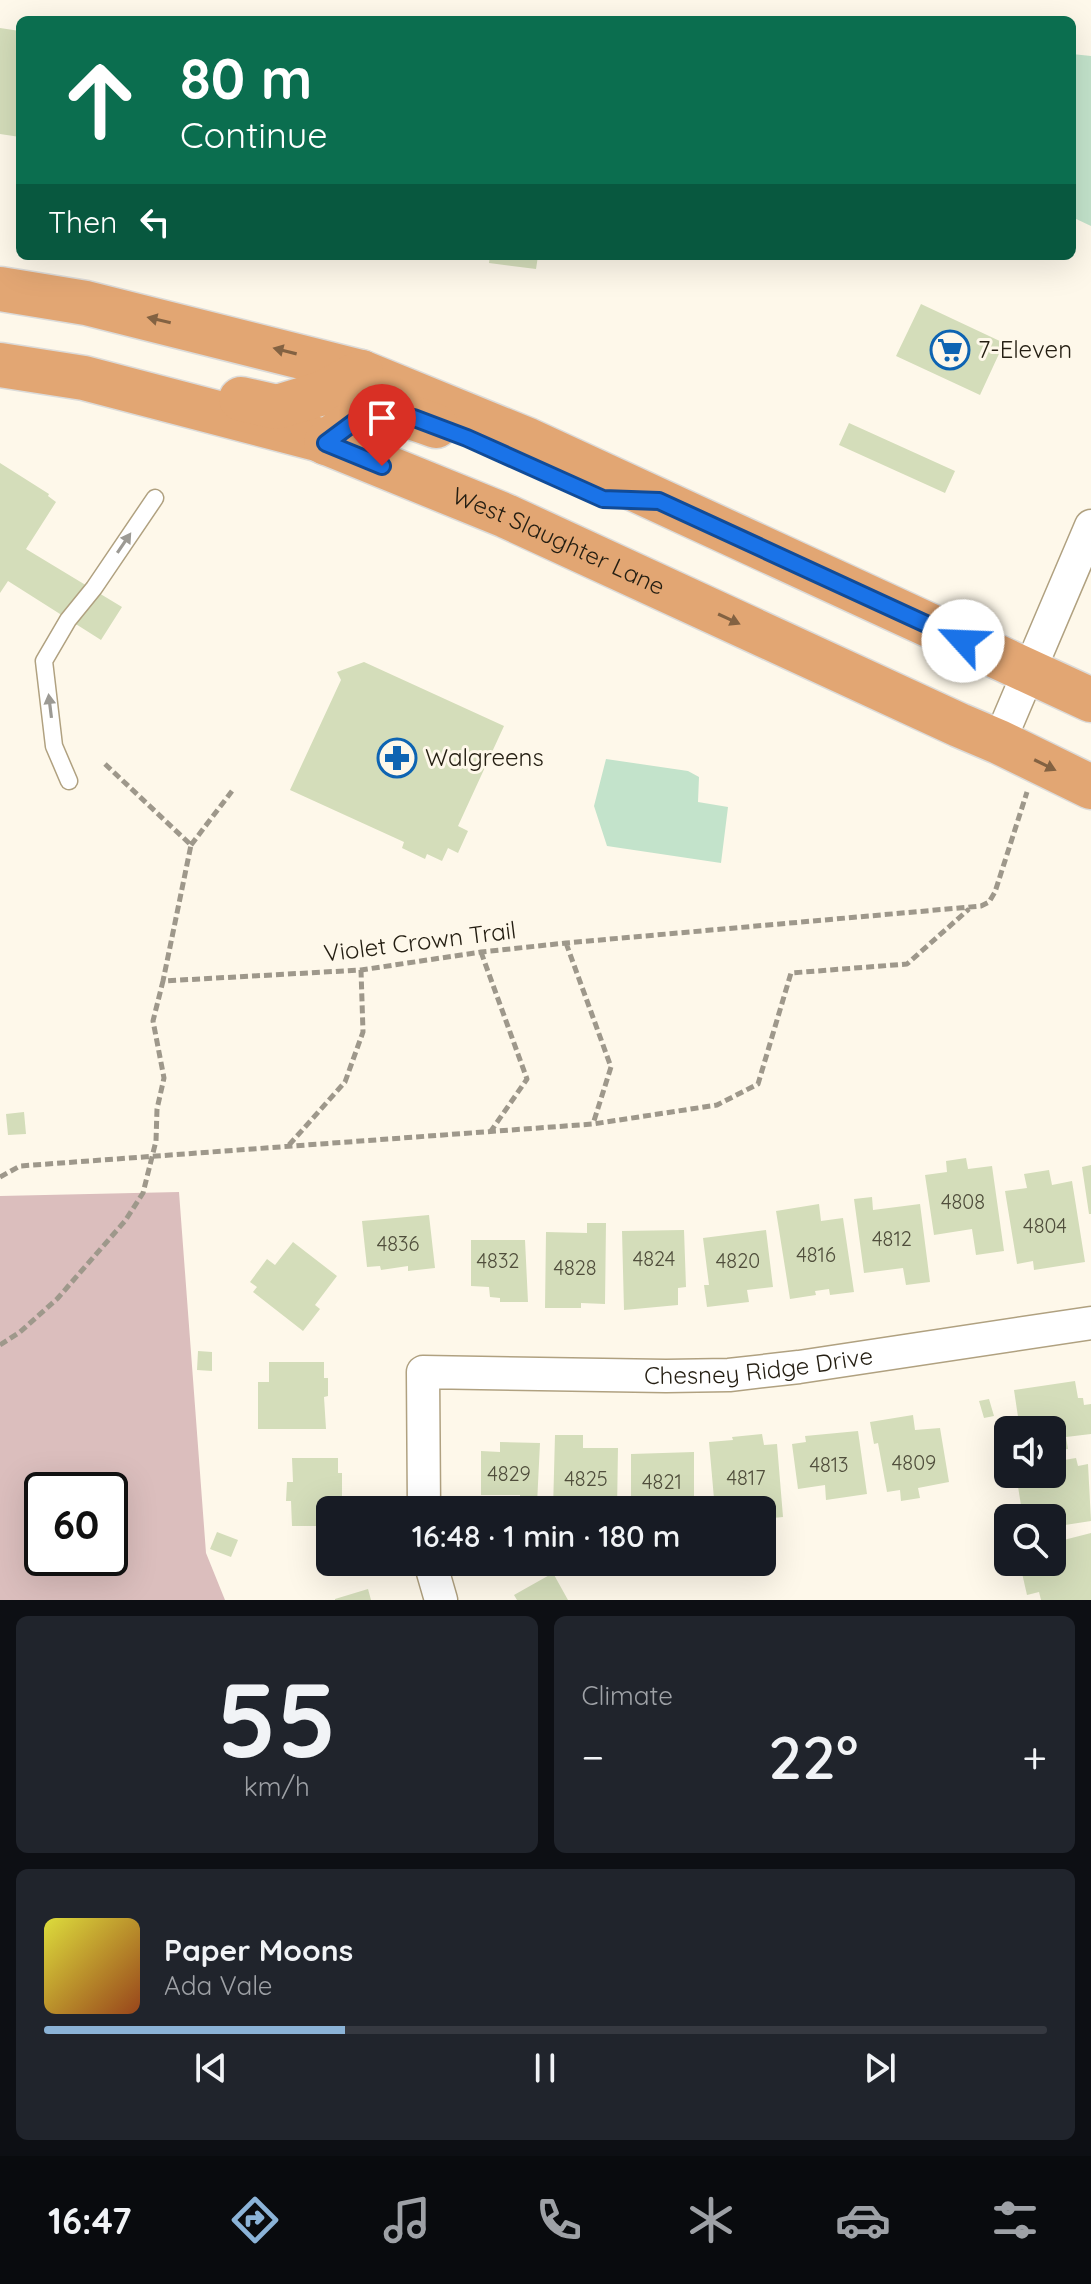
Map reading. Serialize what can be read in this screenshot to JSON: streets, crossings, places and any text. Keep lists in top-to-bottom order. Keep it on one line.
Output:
{"streets":{"main road":["West Slaughter Lane"],"street":["Chesney Ridge Drive"],"path":["Violet Crown Trail"]},"places":{"supermarket":["7-Eleven"],"pharmacy":["Walgreens"]},"house_numbers":["4808","4804","4812","4836","4816","4824","4832","4820","4828","4809","4813","4829","4817","4825","4821"],"page":{"turn":["80 m","Continue"],"then":"Then","limit":"60","trip":"16:48 · 1 min · 180 m","tile":[["55","km/h"],"Climate"],"heat":["−","22°","+"],"song":["Paper Moons","Ada Vale"],"tabs":"16:47"}}
